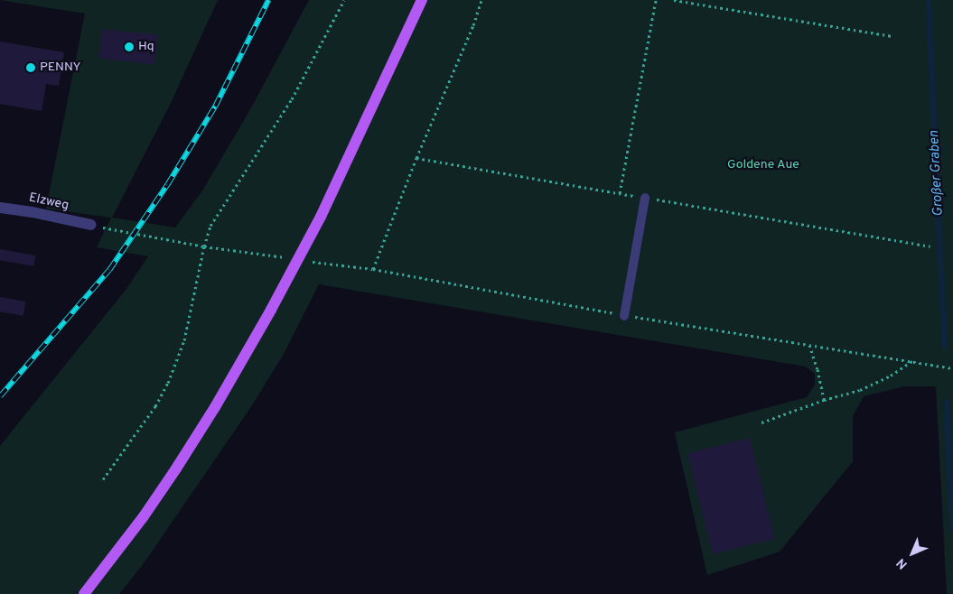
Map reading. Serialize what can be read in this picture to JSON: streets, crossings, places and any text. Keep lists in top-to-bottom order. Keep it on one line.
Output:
{"streets":{"street":["Elzweg"]},"water":["Großer Graben"],"parks":["Goldene Aue"],"places":["Hq","PENNY"],"north":"bottom left"}
